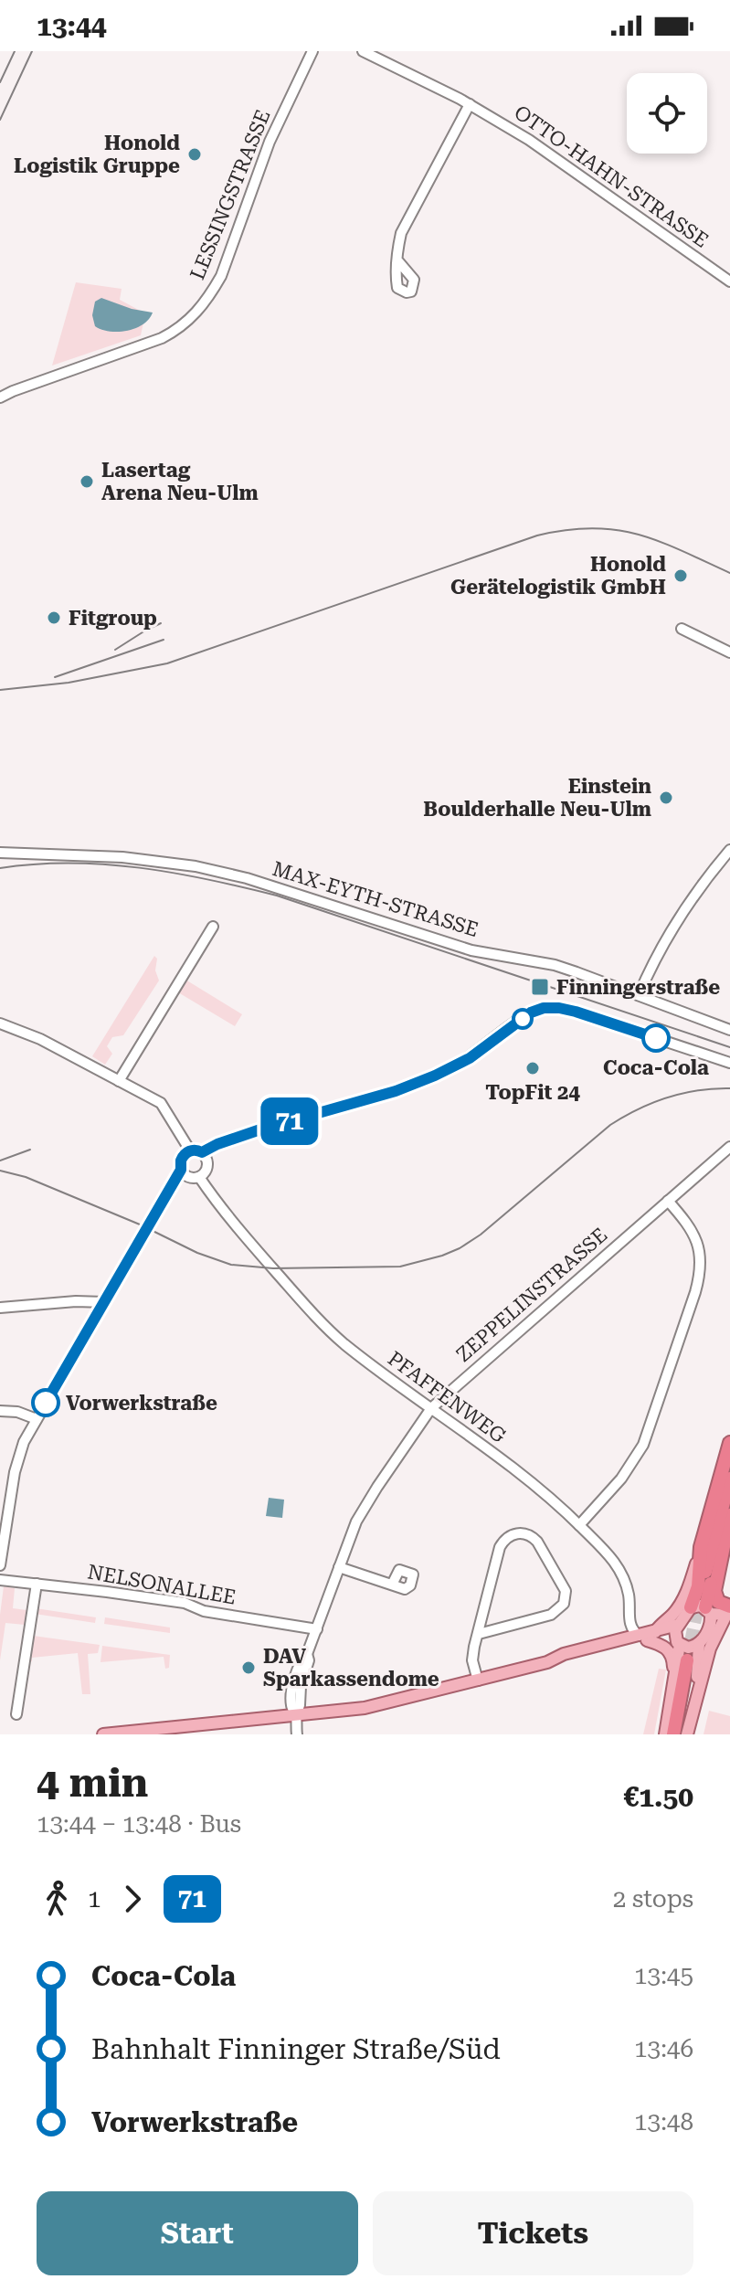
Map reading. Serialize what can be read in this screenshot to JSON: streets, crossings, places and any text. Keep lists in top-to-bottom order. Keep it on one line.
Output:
{"streets":{"street":["OTTO-HAHN-STRASSE","LESSINGSTRASSE","MAX-EYTH-STRASSE","ZEPPELINSTRASSE","PFAFFENWEG","NELSONALLEE"]},"crossings":[["ZEPPELINSTRASSE","PFAFFENWEG"],["ZEPPELINSTRASSE","NELSONALLEE"]],"places":{"other":["Honold Logistik Gruppe","Lasertag Arena Neu-Ulm","Honold Gerätelogistik GmbH","Fitgroup","Einstein Boulderhalle Neu-Ulm","Coca-Cola","TopFit 24","Vorwerkstraße","DAV Sparkassendome"],"transit":["Finningerstraße"]},"lines":["bus line 71"],"page":{"status":"13:44","on_map":"71","heading":["4 min","13:44 – 13:48 · Bus","€1.50"],"legs":["1","71","2 stops"],"list":[{"name":"Coca-Cola","value":"13:45"},{"name":"Bahnhalt Finninger Straße/Süd","value":"13:46"},{"name":"Vorwerkstraße","value":"13:48"}],"buttons":["Start","Tickets"]}}
